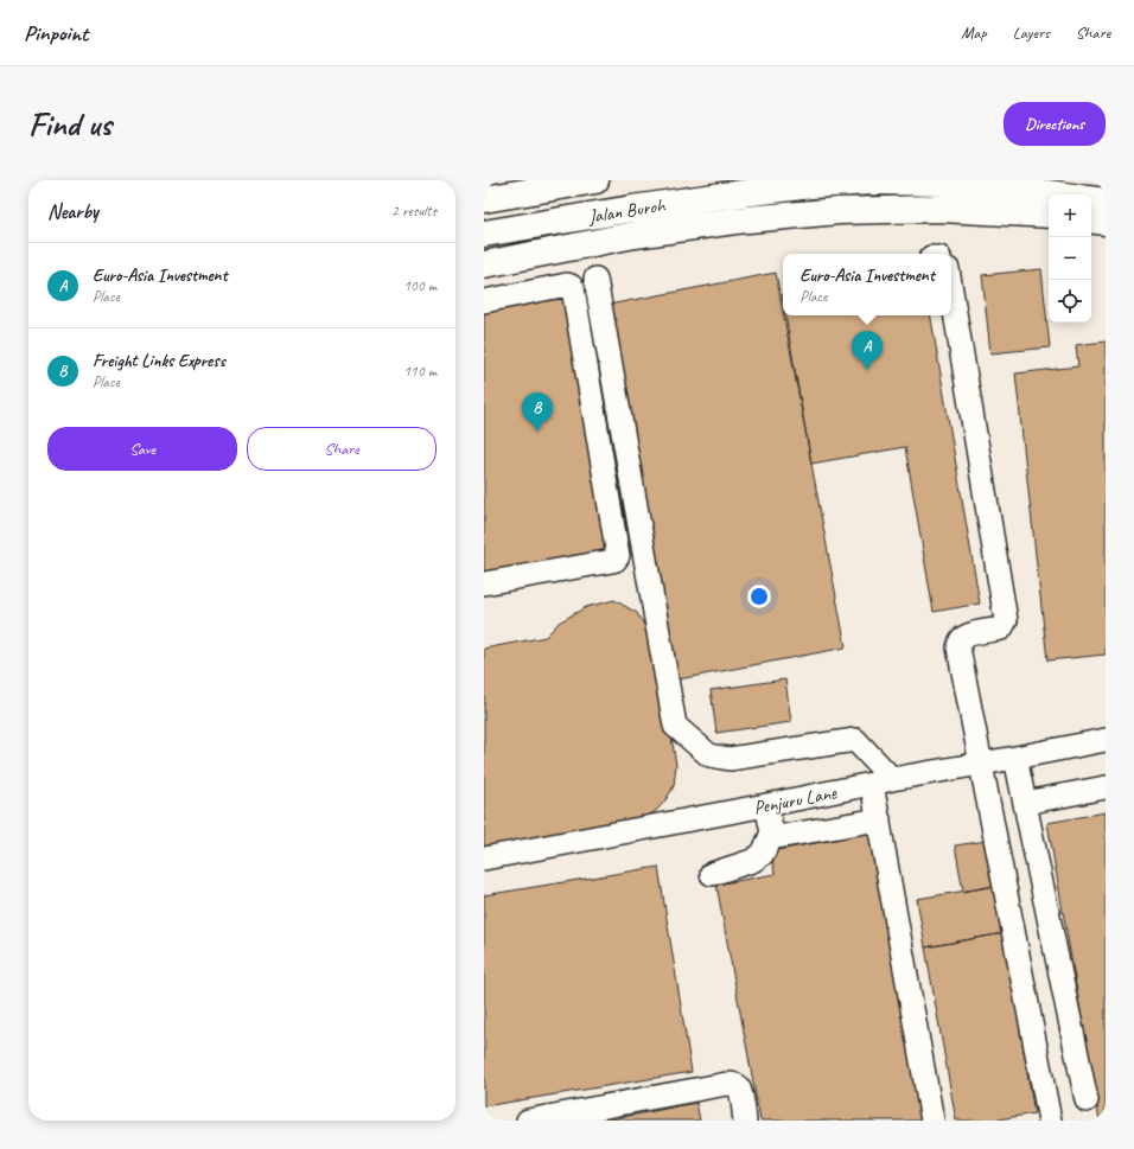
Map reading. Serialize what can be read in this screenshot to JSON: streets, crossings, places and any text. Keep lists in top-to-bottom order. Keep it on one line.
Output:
{"streets":{"highway":["Jalan Buroh"],"street":["Penjuru Lane"]},"page":{"header":"Pinpoint","nav":["Map","Layers","Share"],"buttons":["Directions",["Save","Share"]],"title":"Find us","heading":["Nearby","2 results"],"map_buttons":["+","−"],"list":[{"mark":"A","name":"Euro-Asia Investment","note":"Place","value":"100 m"},{"mark":"B","name":"Freight Links Express","note":"Place","value":"110 m"}],"popup":["Euro-Asia Investment","Place"],"pins":["A","B"]}}
